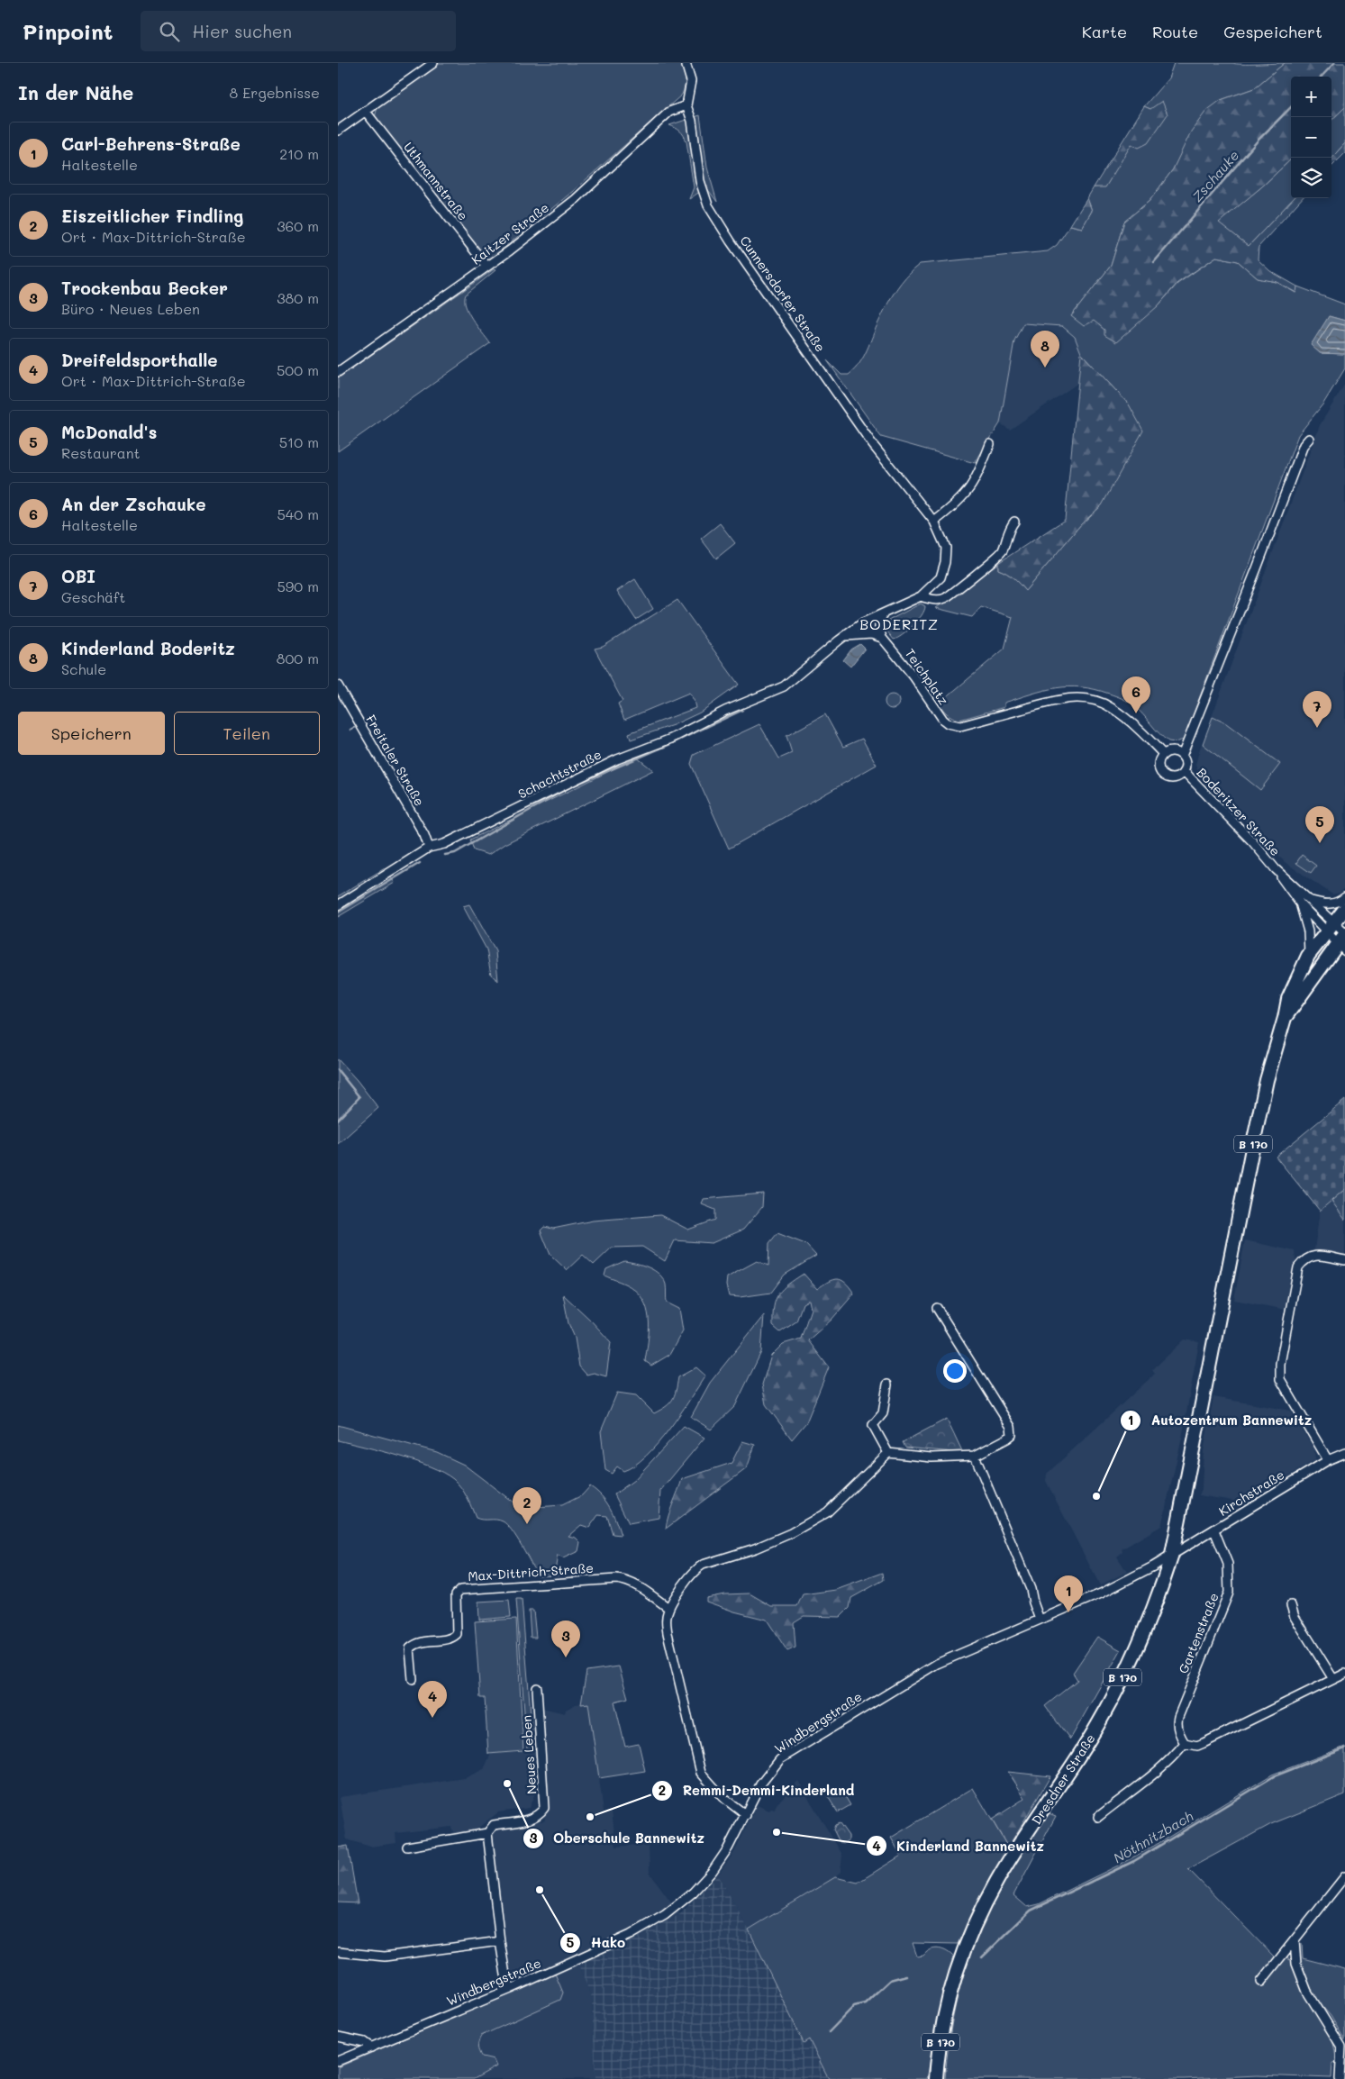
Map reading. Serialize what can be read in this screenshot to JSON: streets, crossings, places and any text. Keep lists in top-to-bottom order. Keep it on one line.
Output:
{"streets":{"main road":["B 170","Dresdner Straße"],"street":["Uthmannstraße","Kaitzer Straße","Cunnersdorfer Straße","Teichplatz","Freitaler Straße","Schachtstraße","Boderitzer Straße","Kirchstraße","Max-Dittrich-Straße","Gartenstraße","Windbergstraße","Neues Leben"]},"crossings":[["Uthmannstraße","Kaitzer Straße"],["Kaitzer Straße","Cunnersdorfer Straße"],["Teichplatz","Boderitzer Straße"],["Freitaler Straße","Schachtstraße"],["Boderitzer Straße","B 170"],["B 170","Kirchstraße"],["B 170","Windbergstraße"],["B 170","Dresdner Straße"],["Kirchstraße","Gartenstraße"],["Kirchstraße","Windbergstraße"],["Kirchstraße","Dresdner Straße"],["Windbergstraße","Dresdner Straße"]],"districts":["BODERITZ"],"water":["Zschauke","Nöthnitzbach"],"places":["Autozentrum Bannewitz","Oberschule Bannewitz","Remmi-Demmi-Kinderland","Kinderland Bannewitz","Hako"],"page":{"header":"Pinpoint","search":"Hier suchen","nav":["Karte","Route","Gespeichert"],"heading":["In der Nähe","8 Ergebnisse"],"map_buttons":["+","−"],"list":[{"mark":"1","name":"Carl-Behrens-Straße","note":"Haltestelle","value":"210 m"},{"mark":"2","name":"Eiszeitlicher Findling","note":"Ort · Max-Dittrich-Straße","value":"360 m"},{"mark":"3","name":"Trockenbau Becker","note":"Büro · Neues Leben","value":"380 m"},{"mark":"4","name":"Dreifeldsporthalle","note":"Ort · Max-Dittrich-Straße","value":"500 m"},{"mark":"5","name":"McDonald's","note":"Restaurant","value":"510 m"},{"mark":"6","name":"An der Zschauke","note":"Haltestelle","value":"540 m"},{"mark":"7","name":"OBI","note":"Geschäft","value":"590 m"},{"mark":"8","name":"Kinderland Boderitz","note":"Schule","value":"800 m"}],"pins":["8","6","7","5","2","1","3","4"],"buttons":["Speichern","Teilen"]}}
